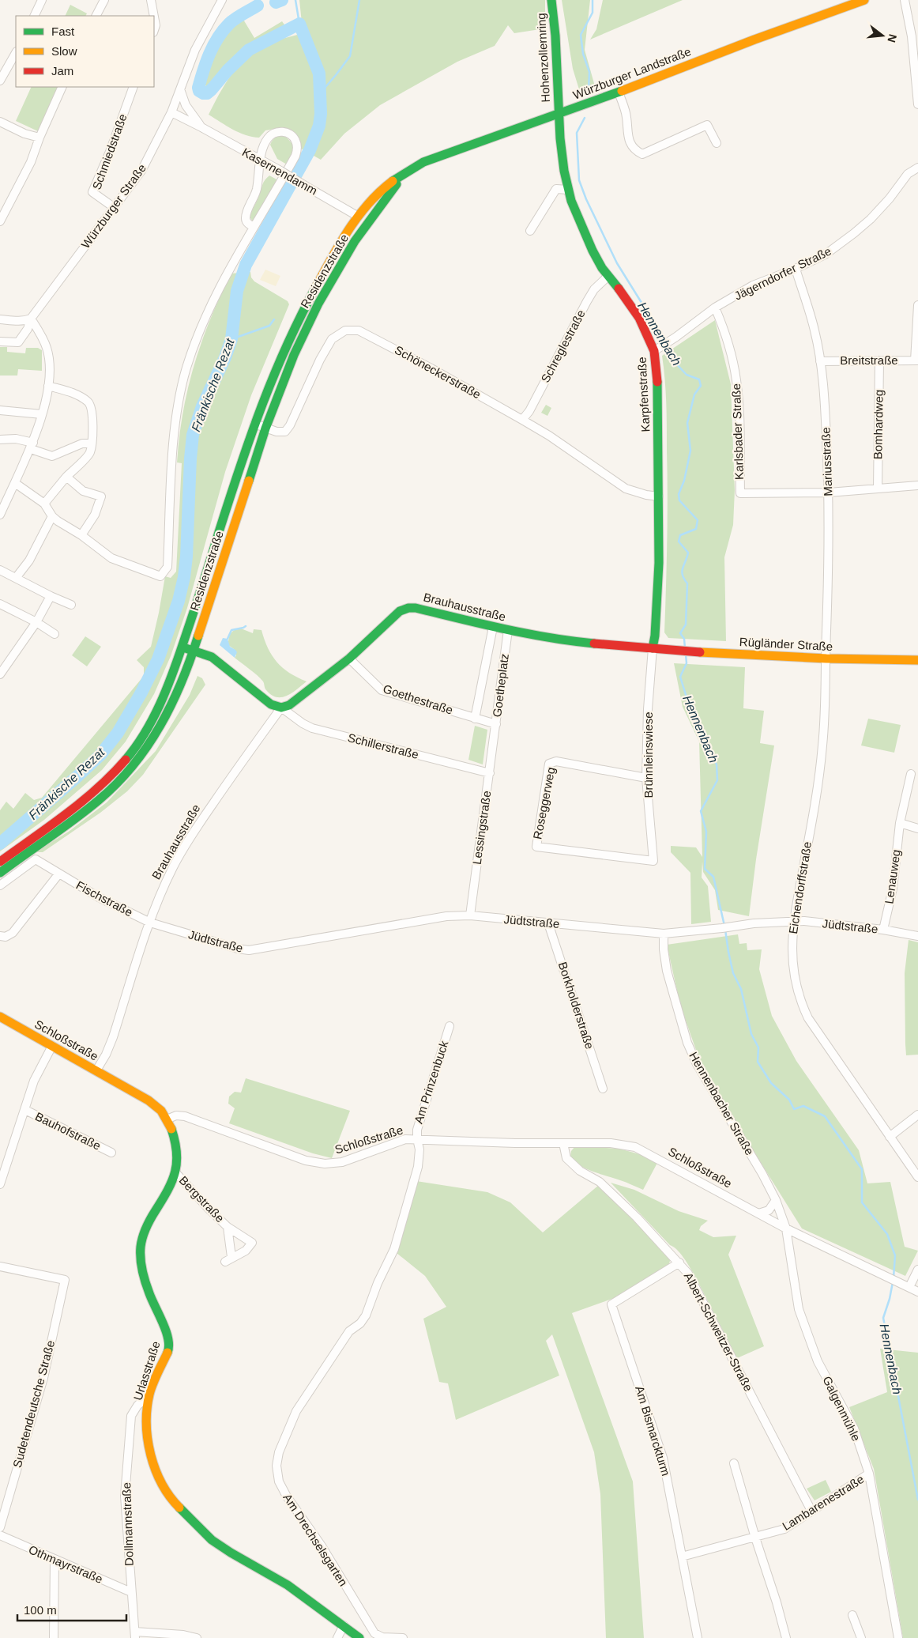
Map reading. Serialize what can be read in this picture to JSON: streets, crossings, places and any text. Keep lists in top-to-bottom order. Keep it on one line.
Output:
{"streets":{"main road":["Hohenzollernring","Würzburger Landstraße","Residenzstraße","Karpfenstraße","Brauhausstraße","Rügländer Straße","Schloßstraße","Urlasstraße"],"street":["Schmiedstraße","Kasernendamm","Würzburger Straße","Jägerndorfer Straße","Schreglestraße","Breitstraße","Schöneckerstraße","Bomhardweg","Karlsbader Straße","Mariusstraße","Goetheplatz","Goethestraße","Schillerstraße","Brünnleinswiese","Roseggerweg","Lessingstraße","Lenauweg","Eichendorffstraße","Fischstraße","Jüdtstraße","Borkholderstraße","Am Prinzenbuck","Hennenbacher Straße","Bauhofstraße","Bergstraße","Albert-Schweitzer-Straße","Sudetendeutsche Straße","Galgenmühle","Am Bismarckturm","Lambarenestraße","Dollmannstraße","Am Drechselsgarten","Othmayrstraße"]},"crossings":[["Hohenzollernring","Würzburger Landstraße"],["Hohenzollernring","Karpfenstraße"],["Würzburger Landstraße","Kasernendamm"],["Würzburger Landstraße","Residenzstraße"],["Würzburger Landstraße","Karpfenstraße"],["Schmiedstraße","Würzburger Straße"],["Kasernendamm","Würzburger Straße"],["Kasernendamm","Residenzstraße"],["Residenzstraße","Schöneckerstraße"],["Jägerndorfer Straße","Karpfenstraße"],["Jägerndorfer Straße","Karlsbader Straße"],["Jägerndorfer Straße","Mariusstraße"],["Schreglestraße","Schöneckerstraße"],["Schreglestraße","Karpfenstraße"],["Breitstraße","Bomhardweg"],["Breitstraße","Mariusstraße"],["Schöneckerstraße","Karpfenstraße"],["Karpfenstraße","Brauhausstraße"],["Karpfenstraße","Rügländer Straße"],["Karpfenstraße","Brünnleinswiese"],["Karlsbader Straße","Mariusstraße"],["Mariusstraße","Rügländer Straße"],["Mariusstraße","Eichendorffstraße"],["Brauhausstraße","Rügländer Straße"],["Brauhausstraße","Goetheplatz"],["Brauhausstraße","Goethestraße"],["Brauhausstraße","Schillerstraße"],["Brauhausstraße","Brünnleinswiese"],["Brauhausstraße","Fischstraße"],["Brauhausstraße","Jüdtstraße"],["Brauhausstraße","Schloßstraße"],["Rügländer Straße","Brünnleinswiese"],["Rügländer Straße","Eichendorffstraße"],["Goetheplatz","Goethestraße"],["Goetheplatz","Lessingstraße"],["Schillerstraße","Lessingstraße"],["Brünnleinswiese","Roseggerweg"],["Lessingstraße","Jüdtstraße"],["Lenauweg","Jüdtstraße"],["Eichendorffstraße","Jüdtstraße"],["Fischstraße","Jüdtstraße"],["Jüdtstraße","Borkholderstraße"],["Jüdtstraße","Hennenbacher Straße"],["Schloßstraße","Am Prinzenbuck"],["Schloßstraße","Hennenbacher Straße"],["Schloßstraße","Bauhofstraße"],["Schloßstraße","Albert-Schweitzer-Straße"],["Schloßstraße","Urlasstraße"],["Schloßstraße","Galgenmühle"],["Schloßstraße","Am Drechselsgarten"],["Am Prinzenbuck","Am Drechselsgarten"],["Hennenbacher Straße","Galgenmühle"],["Bergstraße","Urlasstraße"],["Albert-Schweitzer-Straße","Am Bismarckturm"],["Albert-Schweitzer-Straße","Lambarenestraße"],["Urlasstraße","Dollmannstraße"],["Galgenmühle","Lambarenestraße"],["Am Bismarckturm","Lambarenestraße"],["Dollmannstraße","Othmayrstraße"]],"water":["Hennenbach","Fränkische Rezat"],"legend":["Fast","Slow","Jam"],"scale_bar":"100 m","north":"right"}
